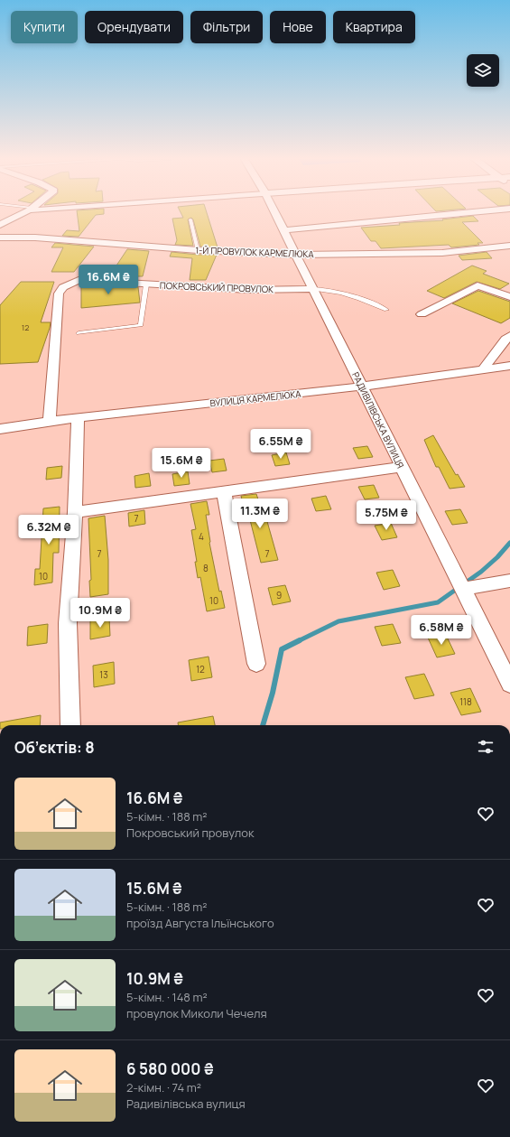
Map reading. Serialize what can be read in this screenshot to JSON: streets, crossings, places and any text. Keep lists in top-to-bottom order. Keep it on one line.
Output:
{"streets":{"street":["1-Й ПРОВУЛОК КАРМЕЛЮКА","ПОКРОВСЬКИЙ ПРОВУЛОК","ВУЛИЦЯ КАРМЕЛЮКА","РАДИВІЛІВСЬКА ВУЛИЦЯ"]},"crossings":[["1-Й ПРОВУЛОК КАРМЕЛЮКА","РАДИВІЛІВСЬКА ВУЛИЦЯ"],["ПОКРОВСЬКИЙ ПРОВУЛОК","ВУЛИЦЯ КАРМЕЛЮКА"],["ПОКРОВСЬКИЙ ПРОВУЛОК","РАДИВІЛІВСЬКА ВУЛИЦЯ"],["ВУЛИЦЯ КАРМЕЛЮКА","РАДИВІЛІВСЬКА ВУЛИЦЯ"]],"house_numbers":["12","7","4","7","7","8","10","9","10","12","13","118"],"page":{"chip":["Купити","Орендувати","Фільтри","Нове","Квартира"],"price":["16.6M ₴","6.55M ₴","15.6M ₴","11.3M ₴","5.75M ₴","6.32M ₴","10.9M ₴","6.58M ₴"],"heading":"Об’єктів: 8","list":[{"name":"16.6M ₴","note":"5-кімн. · 188 m² · Покровський провулок"},{"name":"15.6M ₴","note":"5-кімн. · 188 m² · проїзд Августа Ільїнського"},{"name":"10.9M ₴","note":"5-кімн. · 148 m² · провулок Миколи Чечеля"},{"name":"6 580 000 ₴","note":"2-кімн. · 74 m² · Радивілівська вулиця"}]}}
